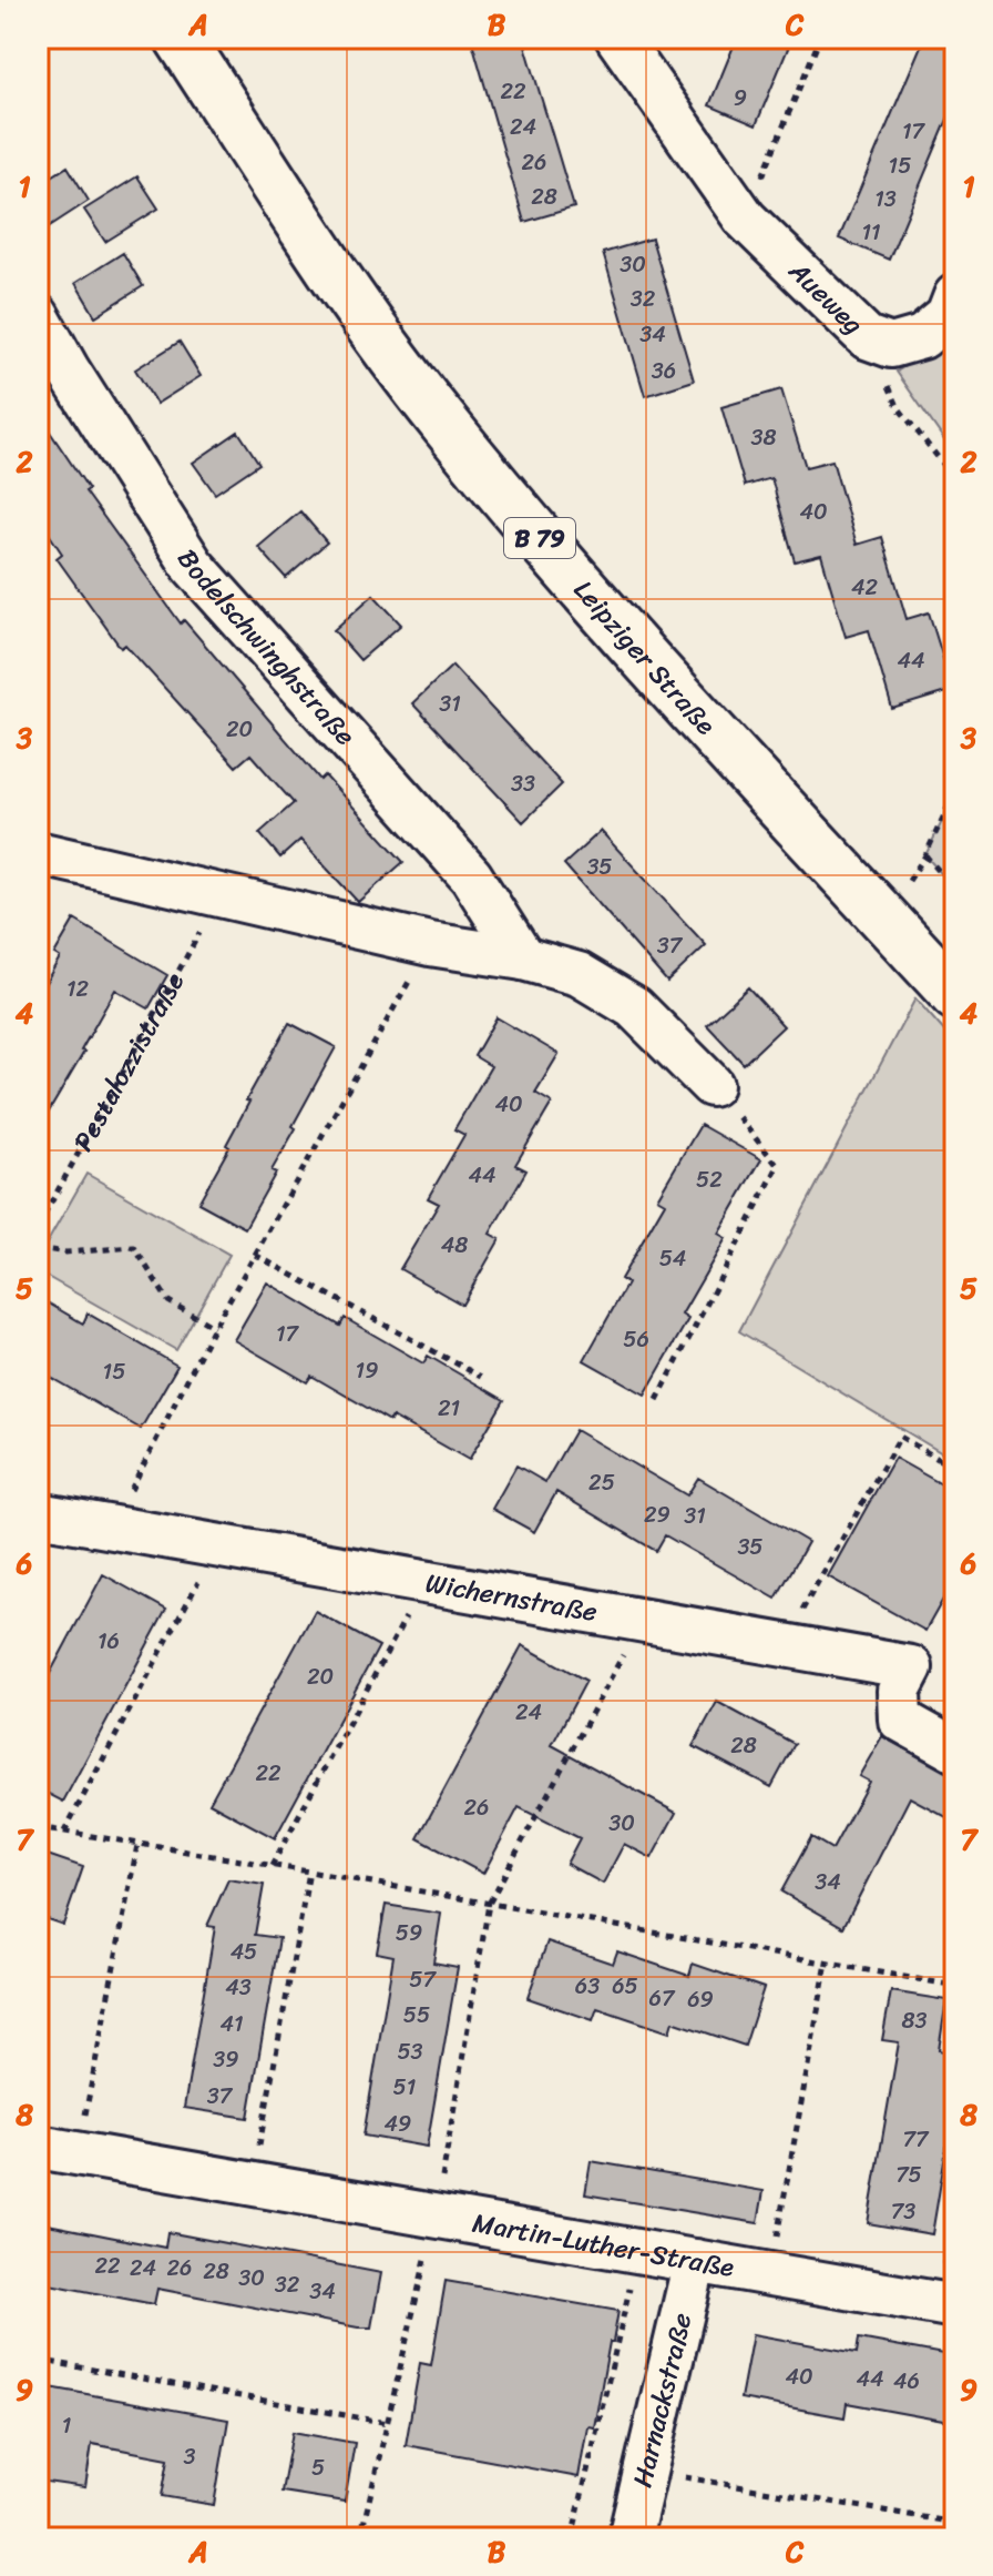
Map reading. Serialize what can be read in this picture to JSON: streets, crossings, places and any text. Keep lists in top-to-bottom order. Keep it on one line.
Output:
{"streets":{"main road":["B 79","Leipziger Straße"],"street":["Aueweg","Bodelschwinghstraße","Wichernstraße","Martin-Luther-Straße","Harnackstraße"],"path":["Pestalozzistraße"]},"crossings":[["Wichernstraße","Martin-Luther-Straße"],["Martin-Luther-Straße","Harnackstraße"]],"house_numbers":["22","9","24","17","26","15","28","13","11","30","32","34","36","38","40","42","44","31","20","33","35","37","12","40","44","52","48","54","17","56","19","15","21","25","29","31","35","16","20","24","28","22","26","30","34","59","45","57","63","65","43","67","69","55","83","41","53","39","51","37","49","77","75","73","22","24","26","28","30","32","34","40","44","46","1","3","5"],"grid":{"columns":["A","B","C"],"rows":["1","2","3","4","5","6","7","8","9"]}}
